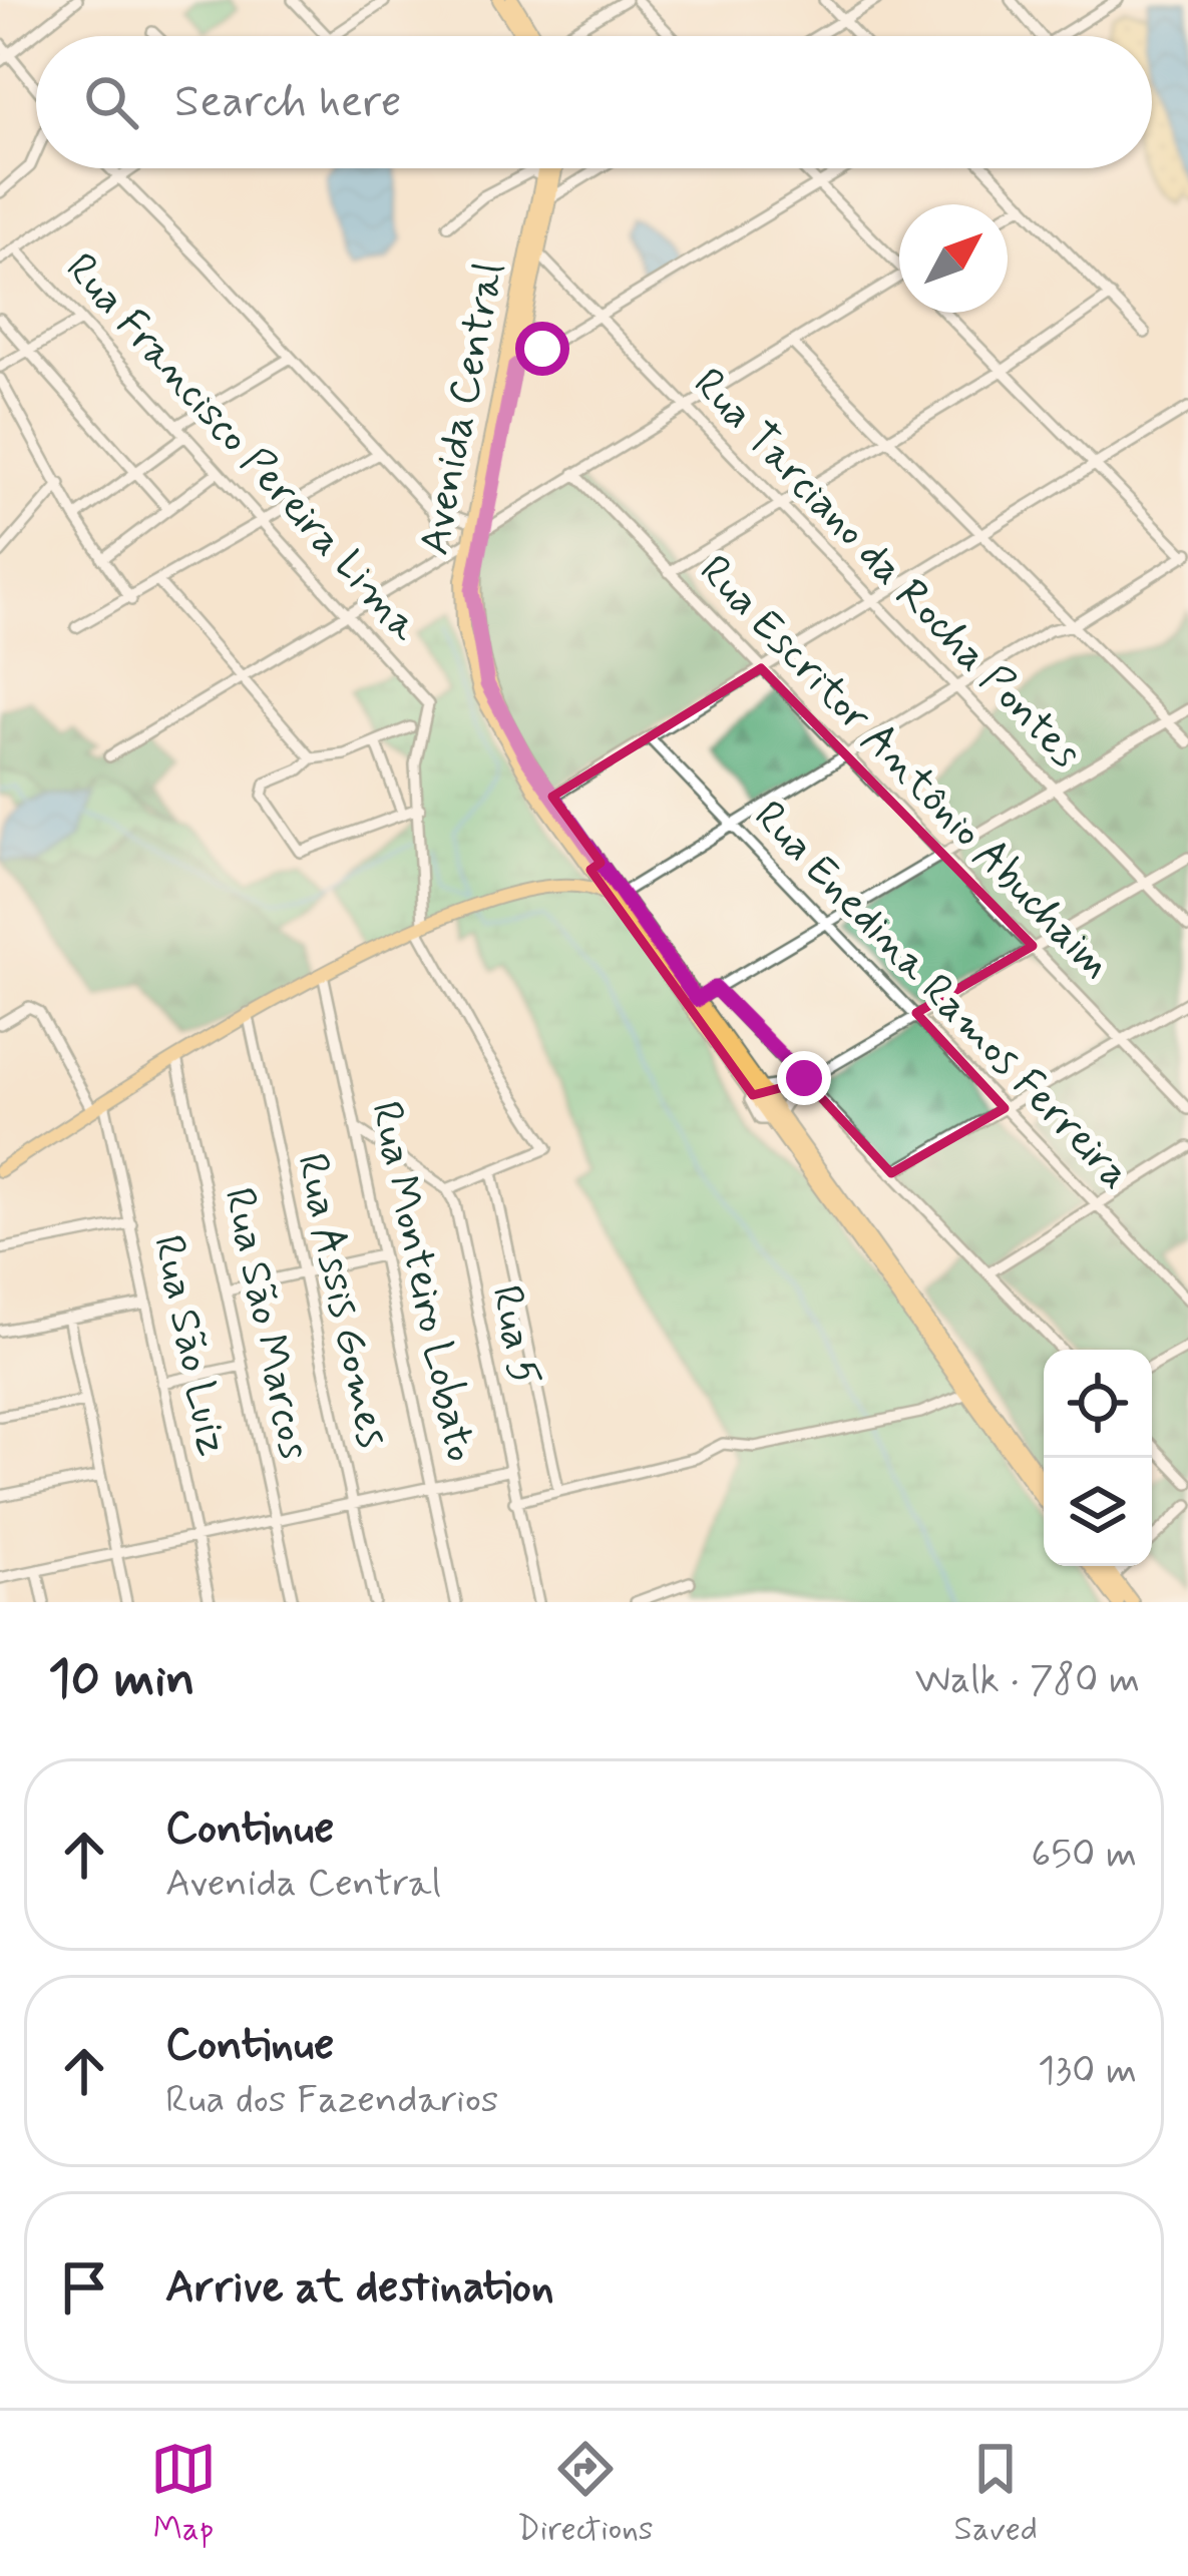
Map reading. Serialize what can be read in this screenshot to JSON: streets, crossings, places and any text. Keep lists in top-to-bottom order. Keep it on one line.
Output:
{"streets":{"main road":["Avenida Central"],"street":["Rua Francisco Pereira Lima","Rua Tarciano da Rocha Pontes","Rua Escritor Antônio Abuchaim","Rua Enedina Ramos Ferreira","Rua Monteiro Lobato","Rua Assis Gomes","Rua São Marcos","Rua 5","Rua São Luiz"]},"crossings":[["Avenida Central","Rua Tarciano da Rocha Pontes"]],"north":"top right","page":{"search":"Search here","heading":["10 min","Walk · 780 m"],"list":[["Continue","Avenida Central","650 m"],["Continue","Rua dos Fazendarios","130 m"],"Arrive at destination"],"nav":["Map","Directions","Saved"]}}
